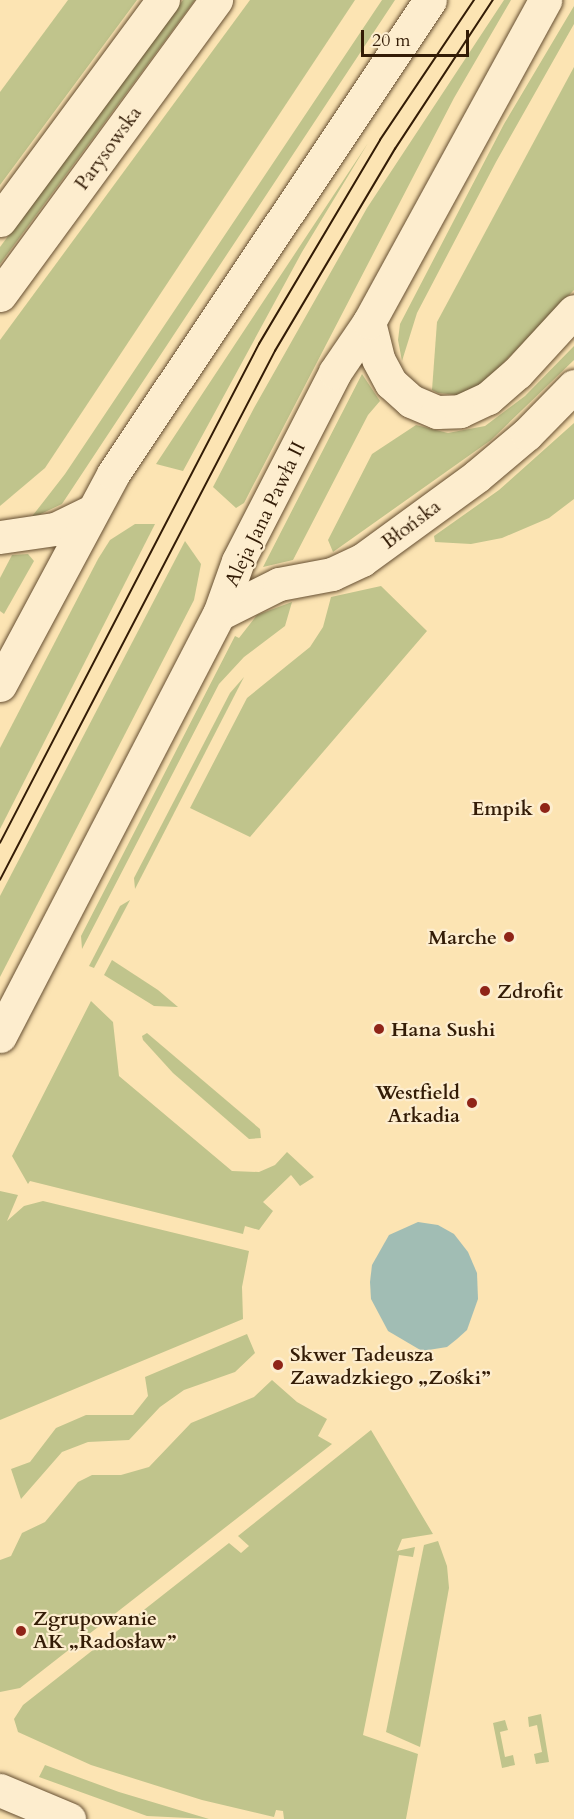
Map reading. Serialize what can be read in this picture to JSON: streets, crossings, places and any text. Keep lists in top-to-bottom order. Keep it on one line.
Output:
{"streets":{"main road":["Parysowska","Aleja Jana Pawła II","Błońska"]},"crossings":[["Aleja Jana Pawła II","Błońska"]],"places":["Empik","Marche","Zdrofit","Hana Sushi","Westfield Arkadia","Skwer Tadeusza Zawadzkiego „Zośki”","Zgrupowanie AK „Radosław”"],"scale_bar":"20 m"}
